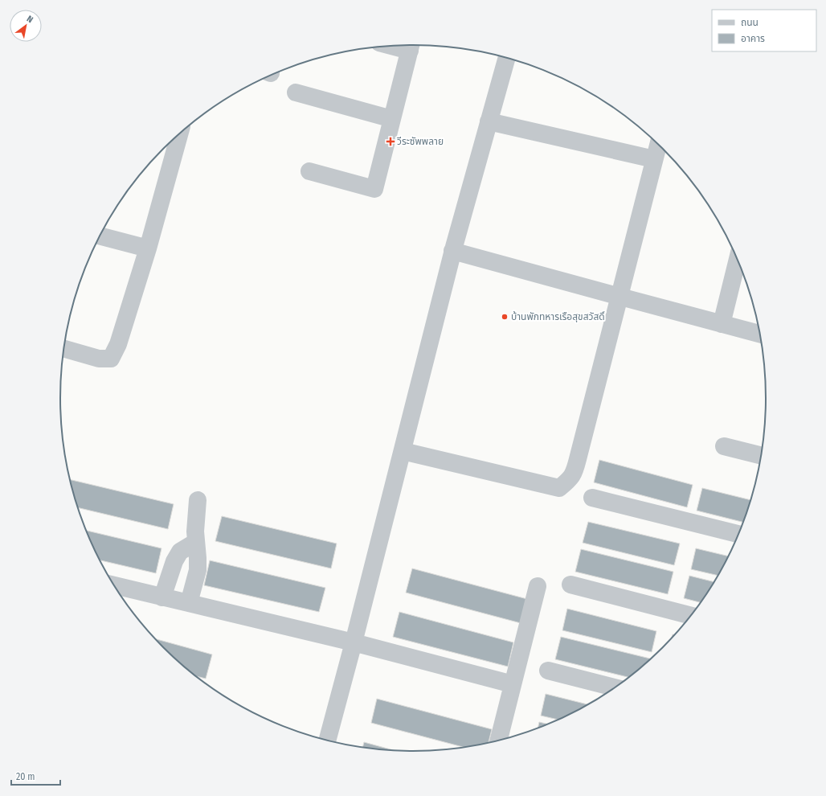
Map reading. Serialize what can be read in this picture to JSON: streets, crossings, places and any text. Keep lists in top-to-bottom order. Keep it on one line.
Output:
{"places":{"health":["วีระซัพพลาย"],"other":["บ้านพักทหารเรือสุขสวัสดิ์"]},"legend":["ถนน","อาคาร"],"scale_bar":"20 m","north":"top right"}
